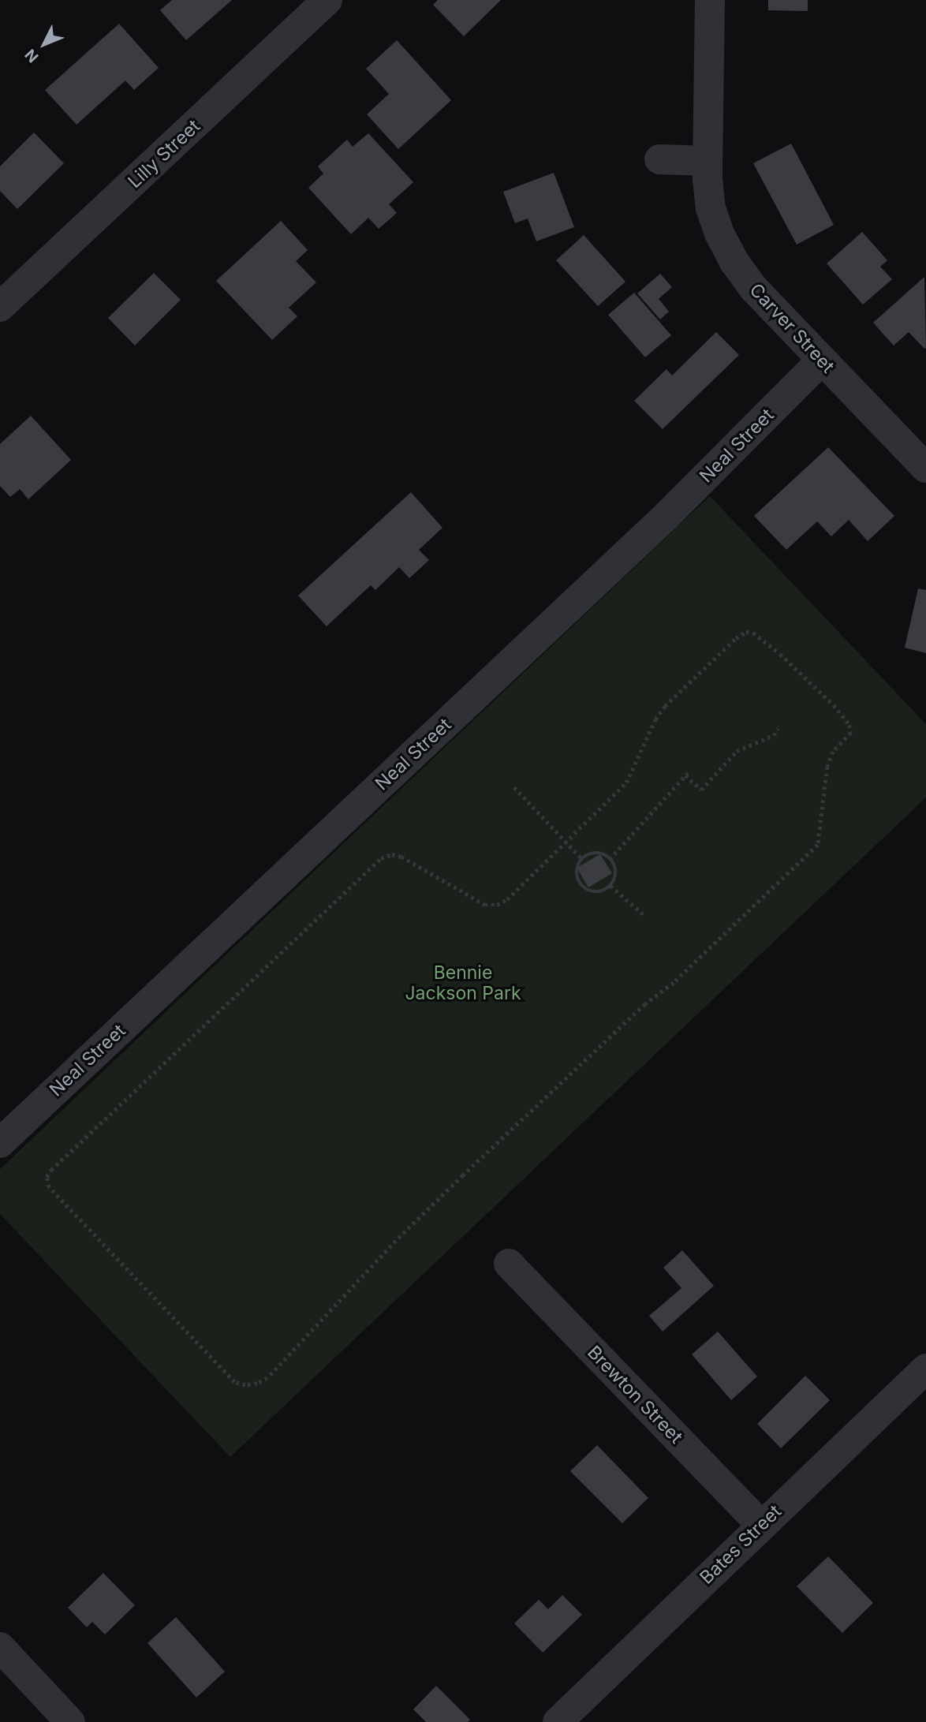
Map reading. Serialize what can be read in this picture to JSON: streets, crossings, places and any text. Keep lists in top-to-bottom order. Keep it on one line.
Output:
{"streets":{"street":["Lilly Street","Carver Street","Neal Street","Brewton Street","Bates Street"]},"crossings":[["Carver Street","Neal Street"],["Brewton Street","Bates Street"]],"parks":["Bennie Jackson Park"],"north":"bottom left"}
